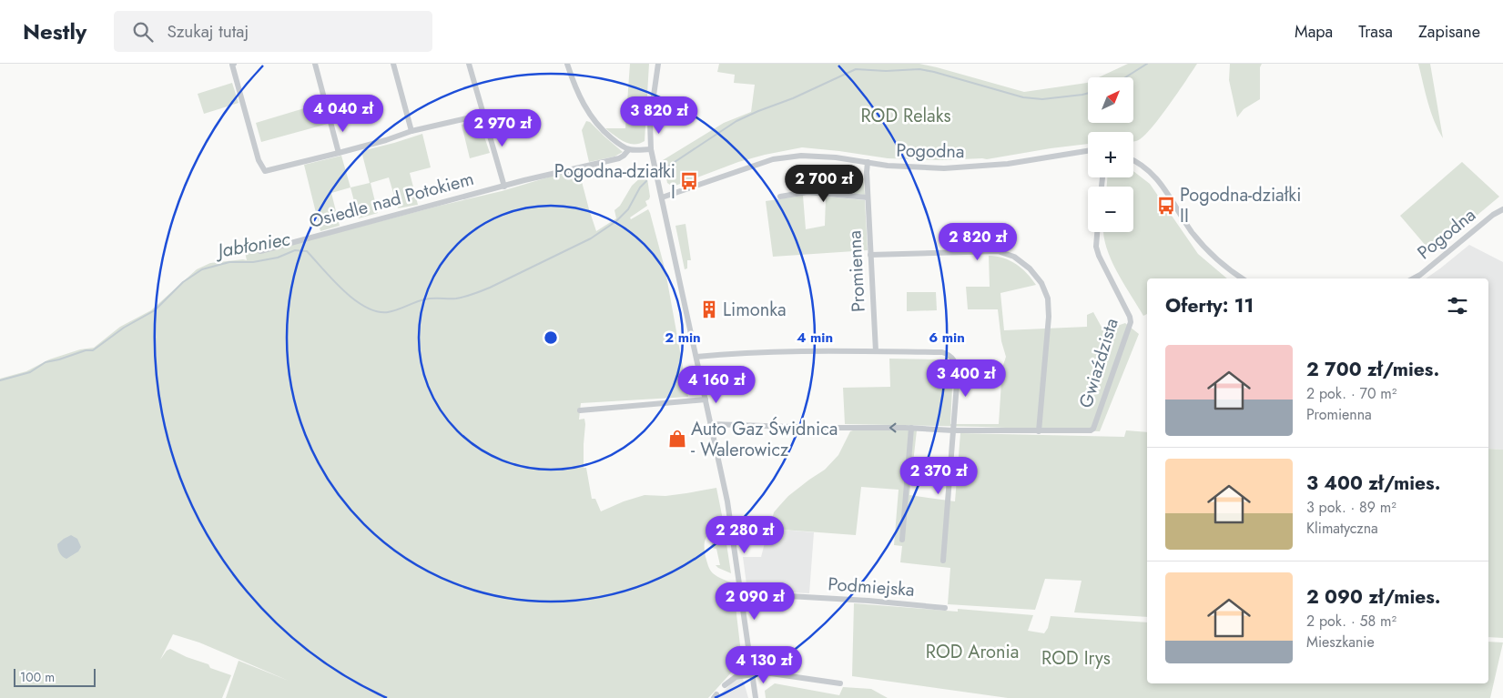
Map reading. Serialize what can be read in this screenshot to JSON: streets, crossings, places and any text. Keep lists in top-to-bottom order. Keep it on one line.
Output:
{"streets":{"street":["Pogodna","Osiedle nad Potokiem","Promienna","Gwiaździsta","Podmiejska"]},"crossings":[["Pogodna","Promienna"]],"water":["Jabłoniec"],"parks":["ROD Relaks","ROD Aronia","ROD Irys"],"places":{"bus stop":["Pogodna-działki I","Pogodna-działki II"],"building":["Limonka"],"shop":["Auto Gaz Świdnica - Walerowicz"]},"scale_bar":"100 m","north":"top right","page":{"header":"Nestly","search":"Szukaj tutaj","nav":["Mapa","Trasa","Zapisane"],"map_buttons":["+","−"],"price":["4 040 zł","3 820 zł","2 970 zł","2 700 zł","2 820 zł","3 400 zł","4 160 zł","2 370 zł","2 280 zł","2 090 zł","4 130 zł"],"heading":"Oferty: 11","list":[{"name":"2 700 zł/mies.","note":"2 pok. · 70 m² · Promienna"},{"name":"3 400 zł/mies.","note":"3 pok. · 89 m² · Klimatyczna"},{"name":"2 090 zł/mies.","note":"2 pok. · 58 m² · Mieszkanie"}],"scale":"100 m"},"rings":["2 min","4 min","6 min"]}
